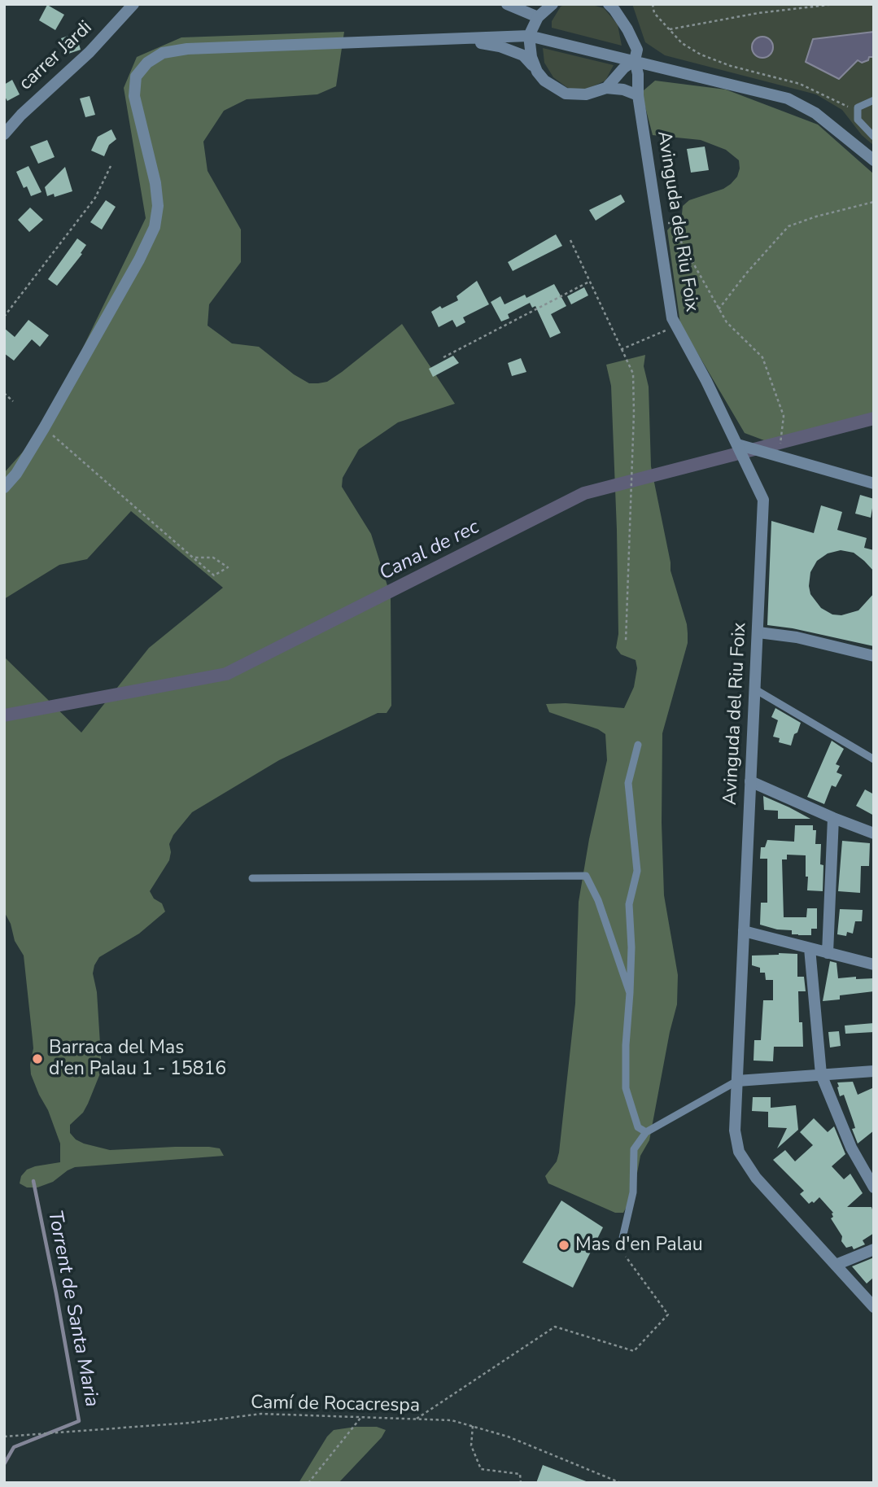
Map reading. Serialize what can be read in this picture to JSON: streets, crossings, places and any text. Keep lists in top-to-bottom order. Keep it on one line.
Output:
{"streets":{"street":["carrer Jardi","Avinguda del Riu Foix"],"path":["Camí de Rocacrespa"]},"water":["Canal de rec","Torrent de Santa Maria"],"places":["Barraca del Mas d'en Palau 1 - 15816","Mas d'en Palau"]}
